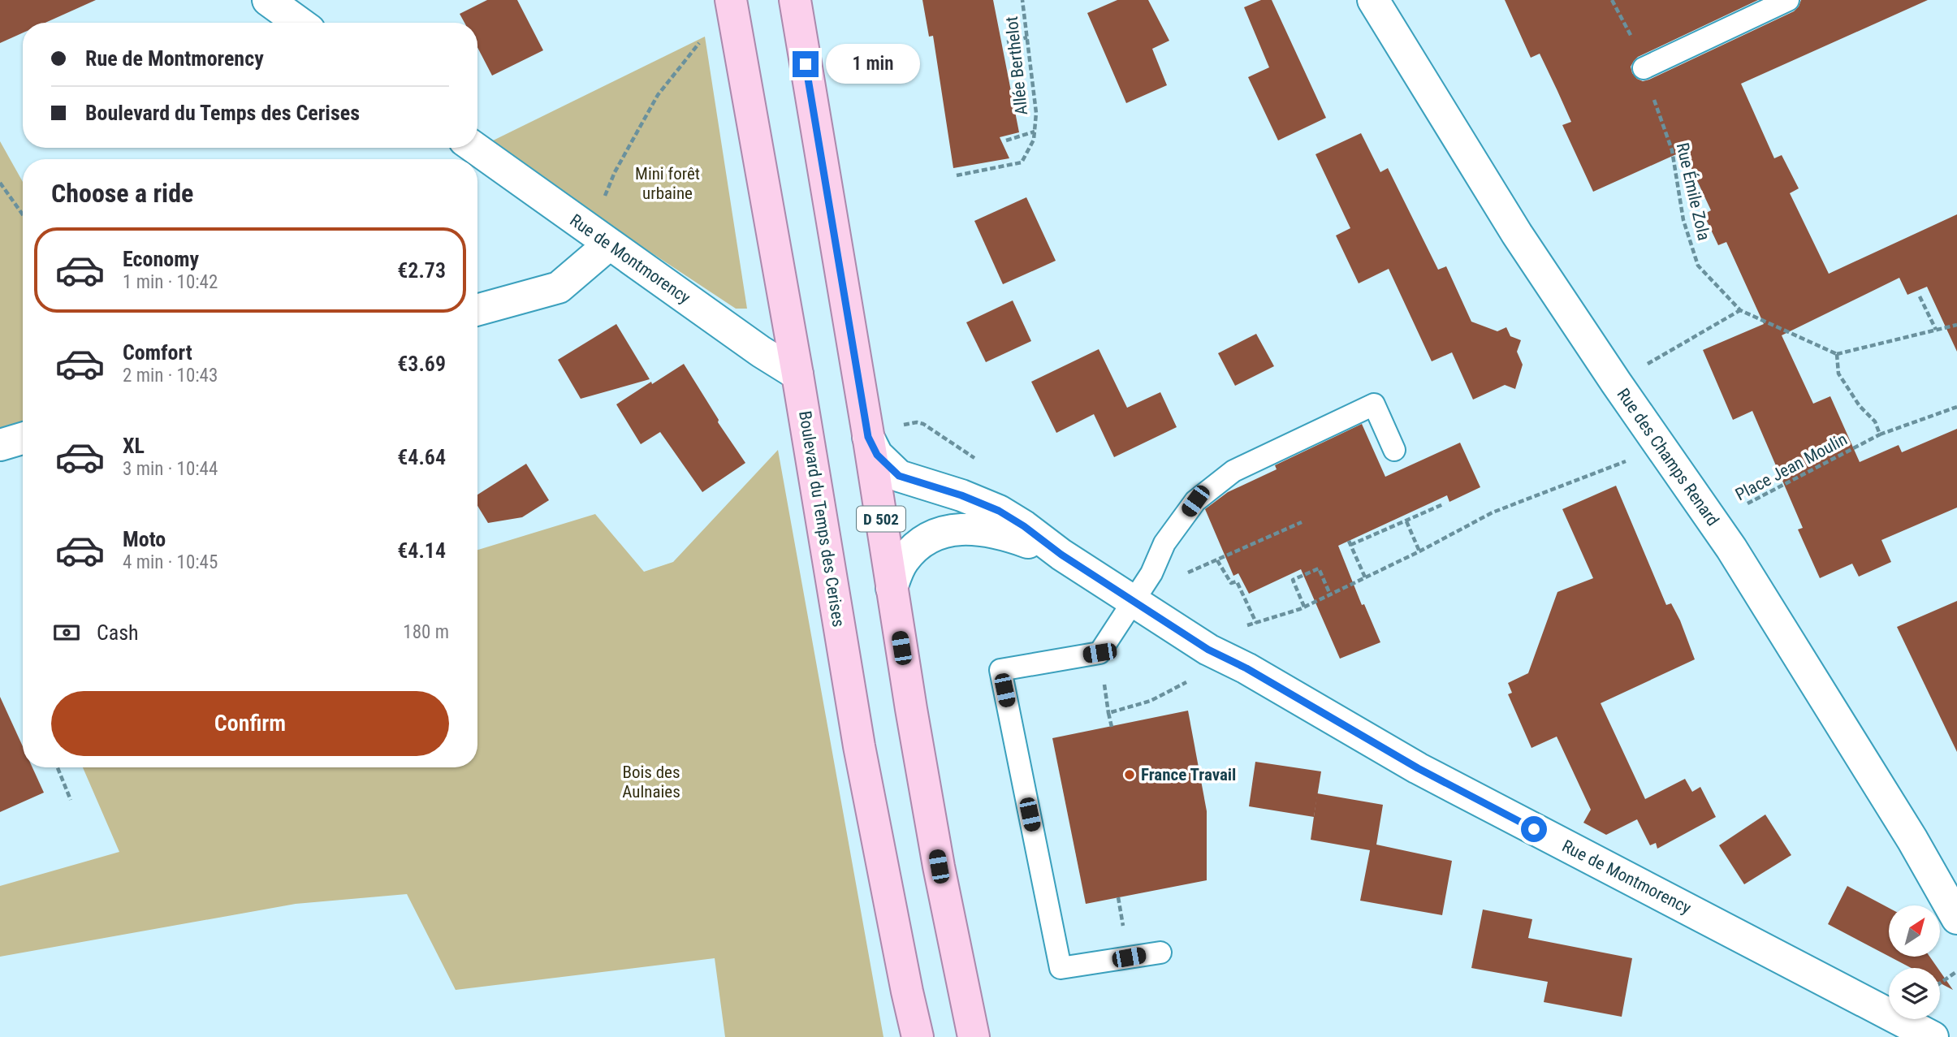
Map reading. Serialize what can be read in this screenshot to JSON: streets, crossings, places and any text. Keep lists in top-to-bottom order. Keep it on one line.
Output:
{"streets":{"main road":["Boulevard du Temps des Cerises","D 502"],"street":["Rue de Montmorency","Rue des Champs Renard"],"path":["Allée Berthelot","Rue Émile Zola","Place Jean Moulin"]},"crossings":[["Rue de Montmorency","Boulevard du Temps des Cerises"],["Rue de Montmorency","D 502"],["Rue des Champs Renard","Place Jean Moulin"]],"parks":["Mini forêt urbaine","Bois des Aulnaies"],"places":["France Travail"],"north":"top right","page":{"banner":["Rue de Montmorency","Boulevard du Temps des Cerises"],"bubble":"1 min","heading":"Choose a ride","list":[{"name":"Economy","note":"1 min · 10:42","value":"€2.73"},{"name":"Comfort","note":"2 min · 10:43","value":"€3.69"},{"name":"XL","note":"3 min · 10:44","value":"€4.64"},{"name":"Moto","note":"4 min · 10:45","value":"€4.14"}],"pay":["Cash","180 m"],"buttons":"Confirm"}}
